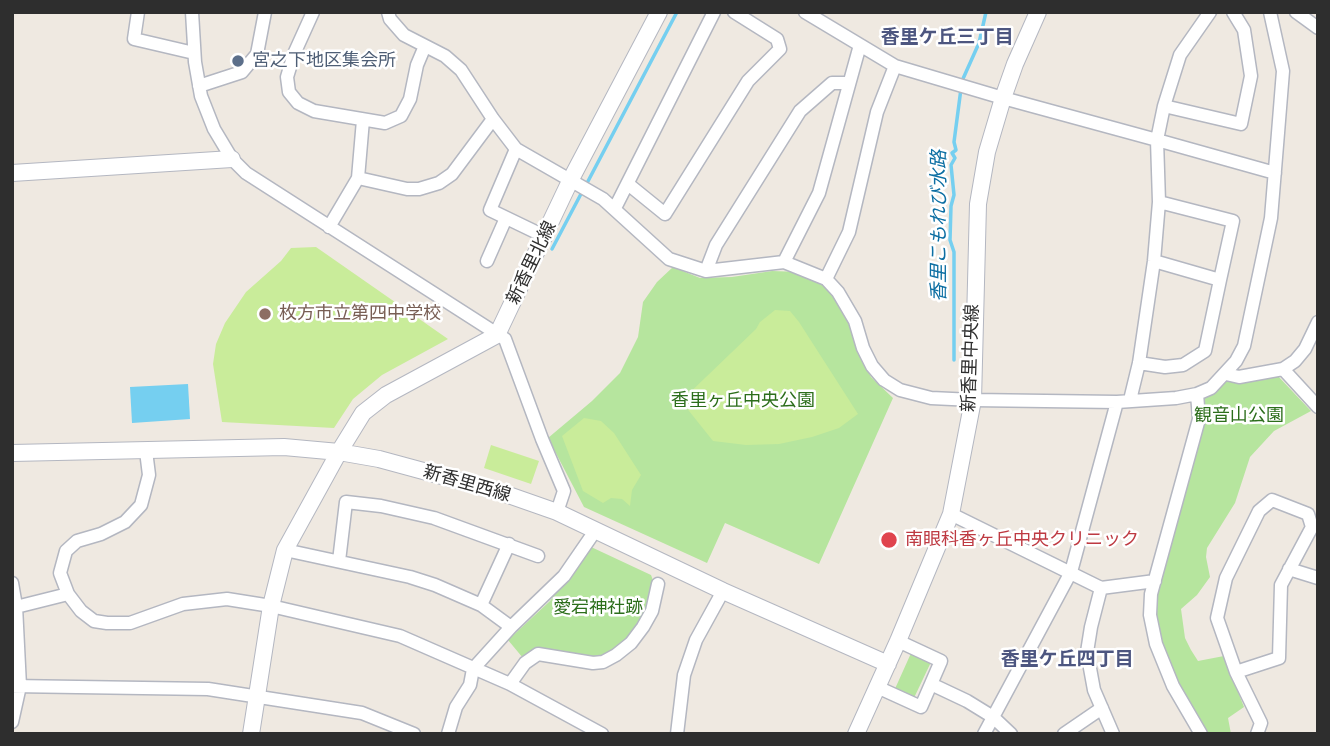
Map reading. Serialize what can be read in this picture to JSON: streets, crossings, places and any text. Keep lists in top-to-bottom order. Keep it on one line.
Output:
{"streets":{"street":["新香里北線","新香里中央線","新香里西線"]},"crossings":[["新香里中央線","新香里西線"]],"districts":["香里ケ丘三丁目","香里ケ丘四丁目"],"water":["香里こもれび水路"],"parks":["香里ヶ丘中央公園","観音山公園","愛宕神社跡"],"places":["宮之下地区集会所","枚方市立第四中学校","南眼科香ヶ丘中央クリニック"]}
